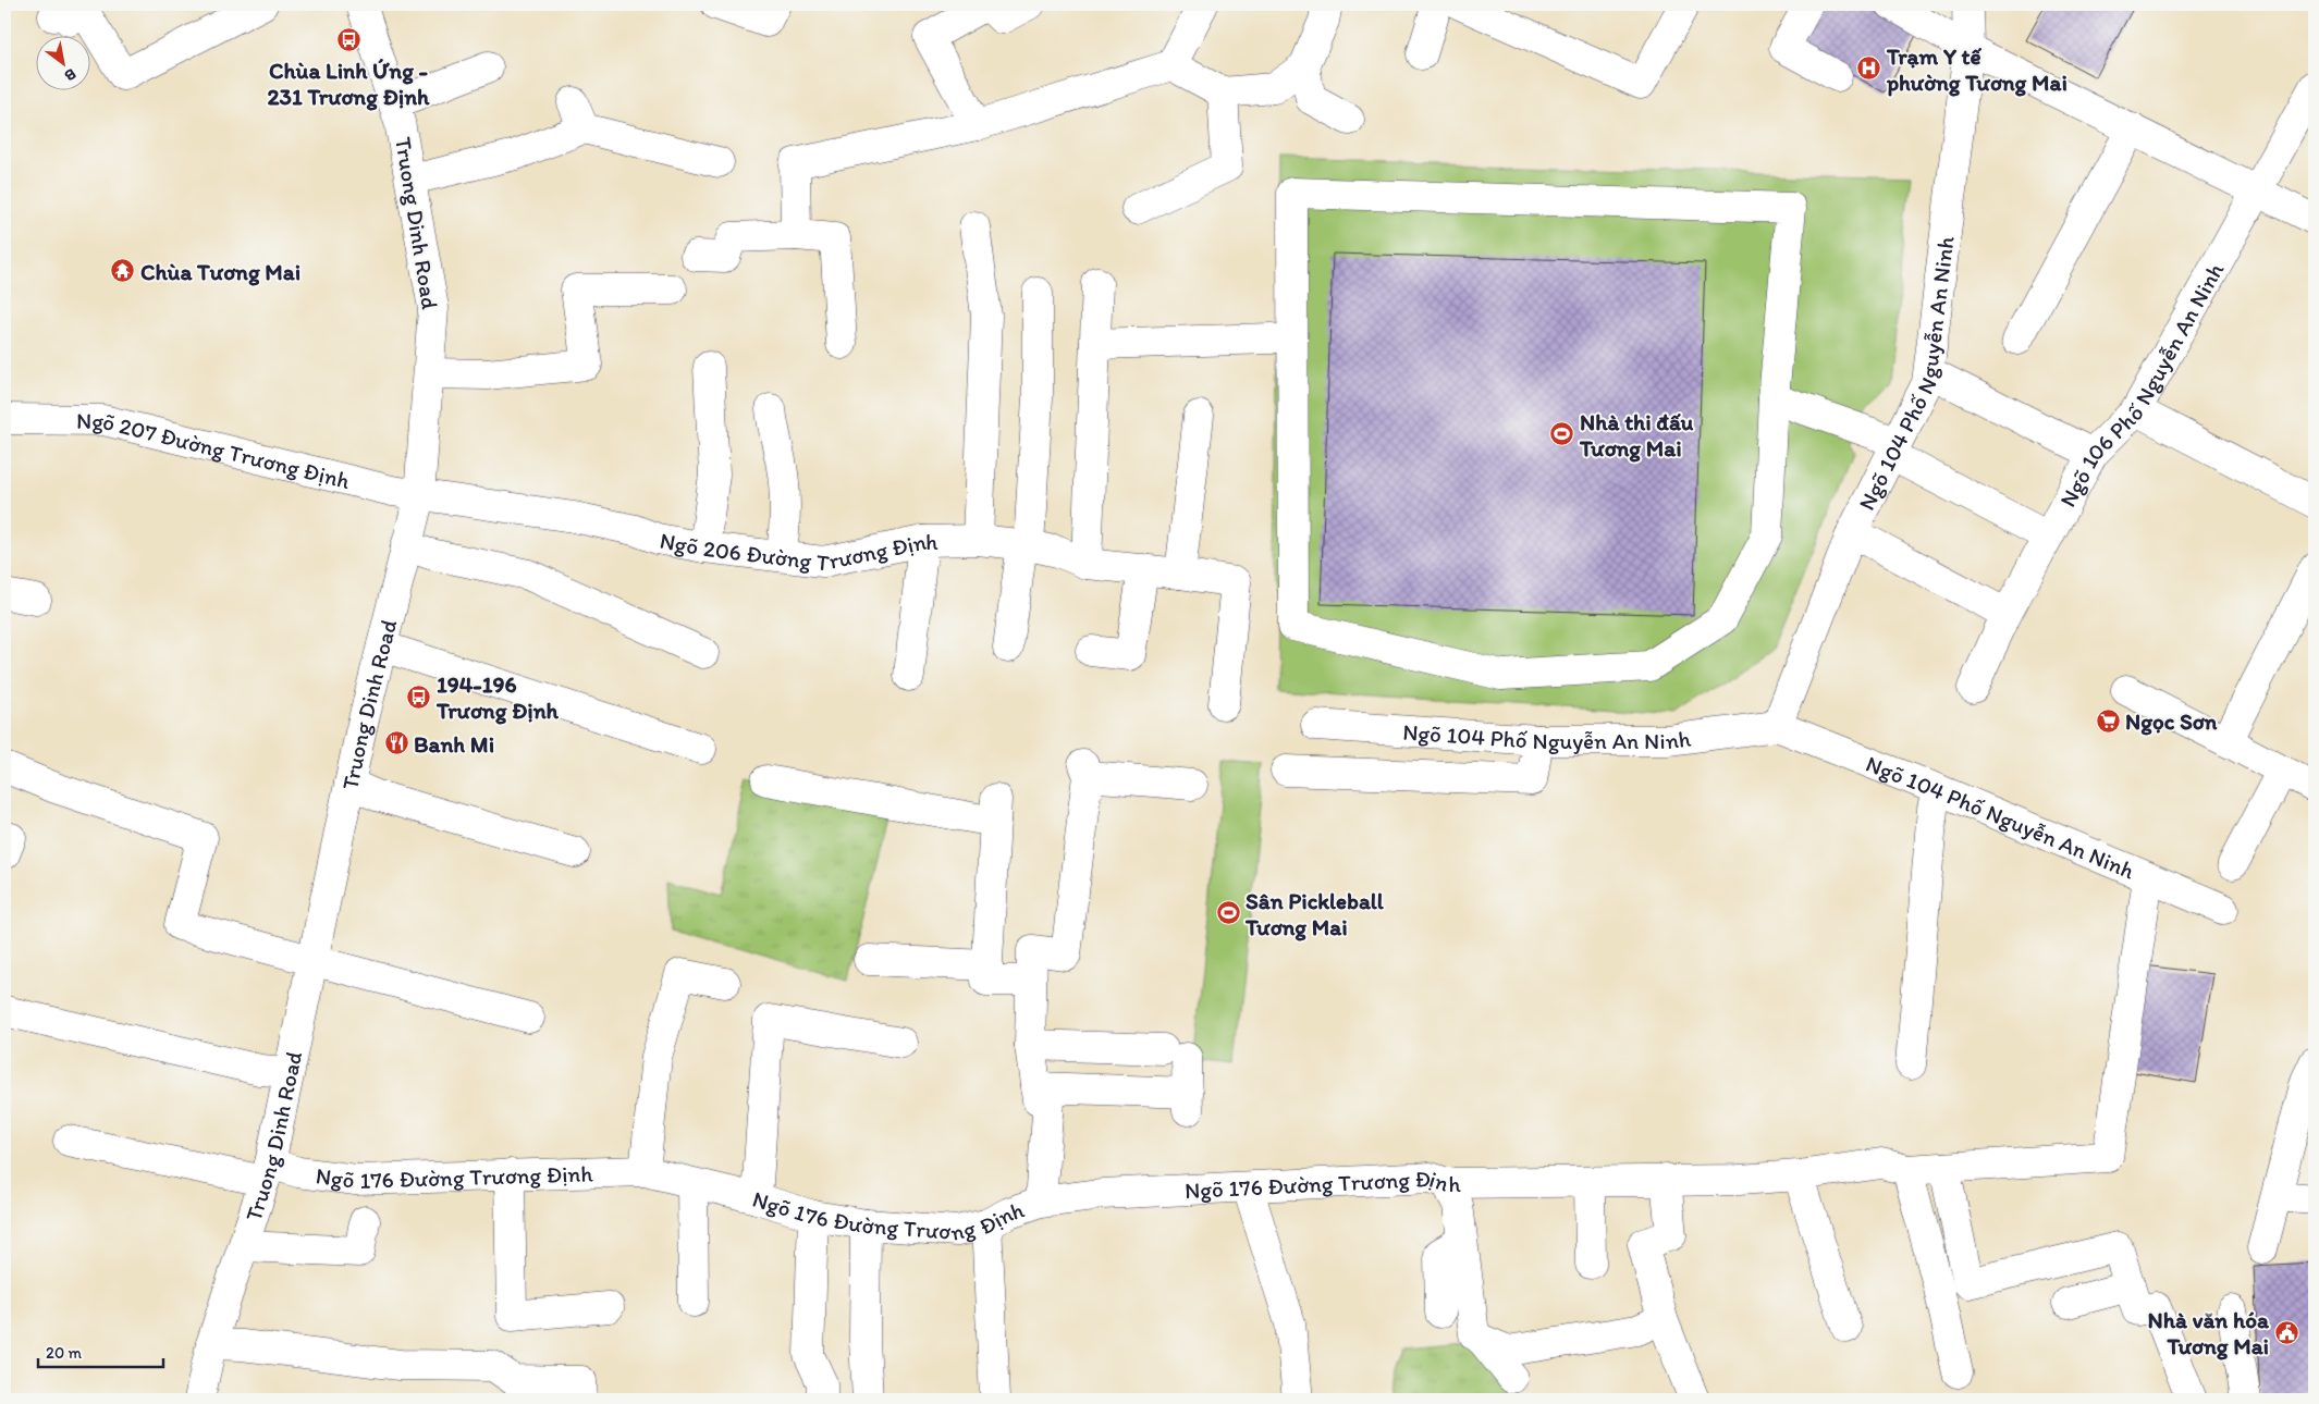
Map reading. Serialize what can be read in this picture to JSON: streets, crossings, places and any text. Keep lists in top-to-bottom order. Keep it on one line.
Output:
{"streets":{"street":["Truong Dinh Road","Ngõ 104 Phố Nguyễn An Ninh","Ngõ 106 Phố Nguyễn An Ninh","Ngõ 207 Đường Trương Định","Ngõ 206 Đường Trương Định","Ngõ 176 Đường Trương Định"]},"crossings":[["Truong Dinh Road","Ngõ 207 Đường Trương Định"],["Truong Dinh Road","Ngõ 206 Đường Trương Định"],["Truong Dinh Road","Ngõ 176 Đường Trương Định"],["Ngõ 104 Phố Nguyễn An Ninh","Ngõ 176 Đường Trương Định"],["Ngõ 207 Đường Trương Định","Ngõ 206 Đường Trương Định"]],"places":{"bus stop":["Chùa Linh Ứng - 231 Trương Định","194-196 Trương Định"],"hospital":["Trạm Y tế phường Tương Mai"],"temple":["Chùa Tương Mai"],"sports":["Nhà thi đấu Tương Mai","Sân Pickleball Tương Mai"],"supermarket":["Ngọc Sơn"],"restaurant":["Banh Mi"],"public building":["Nhà văn hóa Tương Mai"]},"scale_bar":"20 m","north":"bottom right"}
